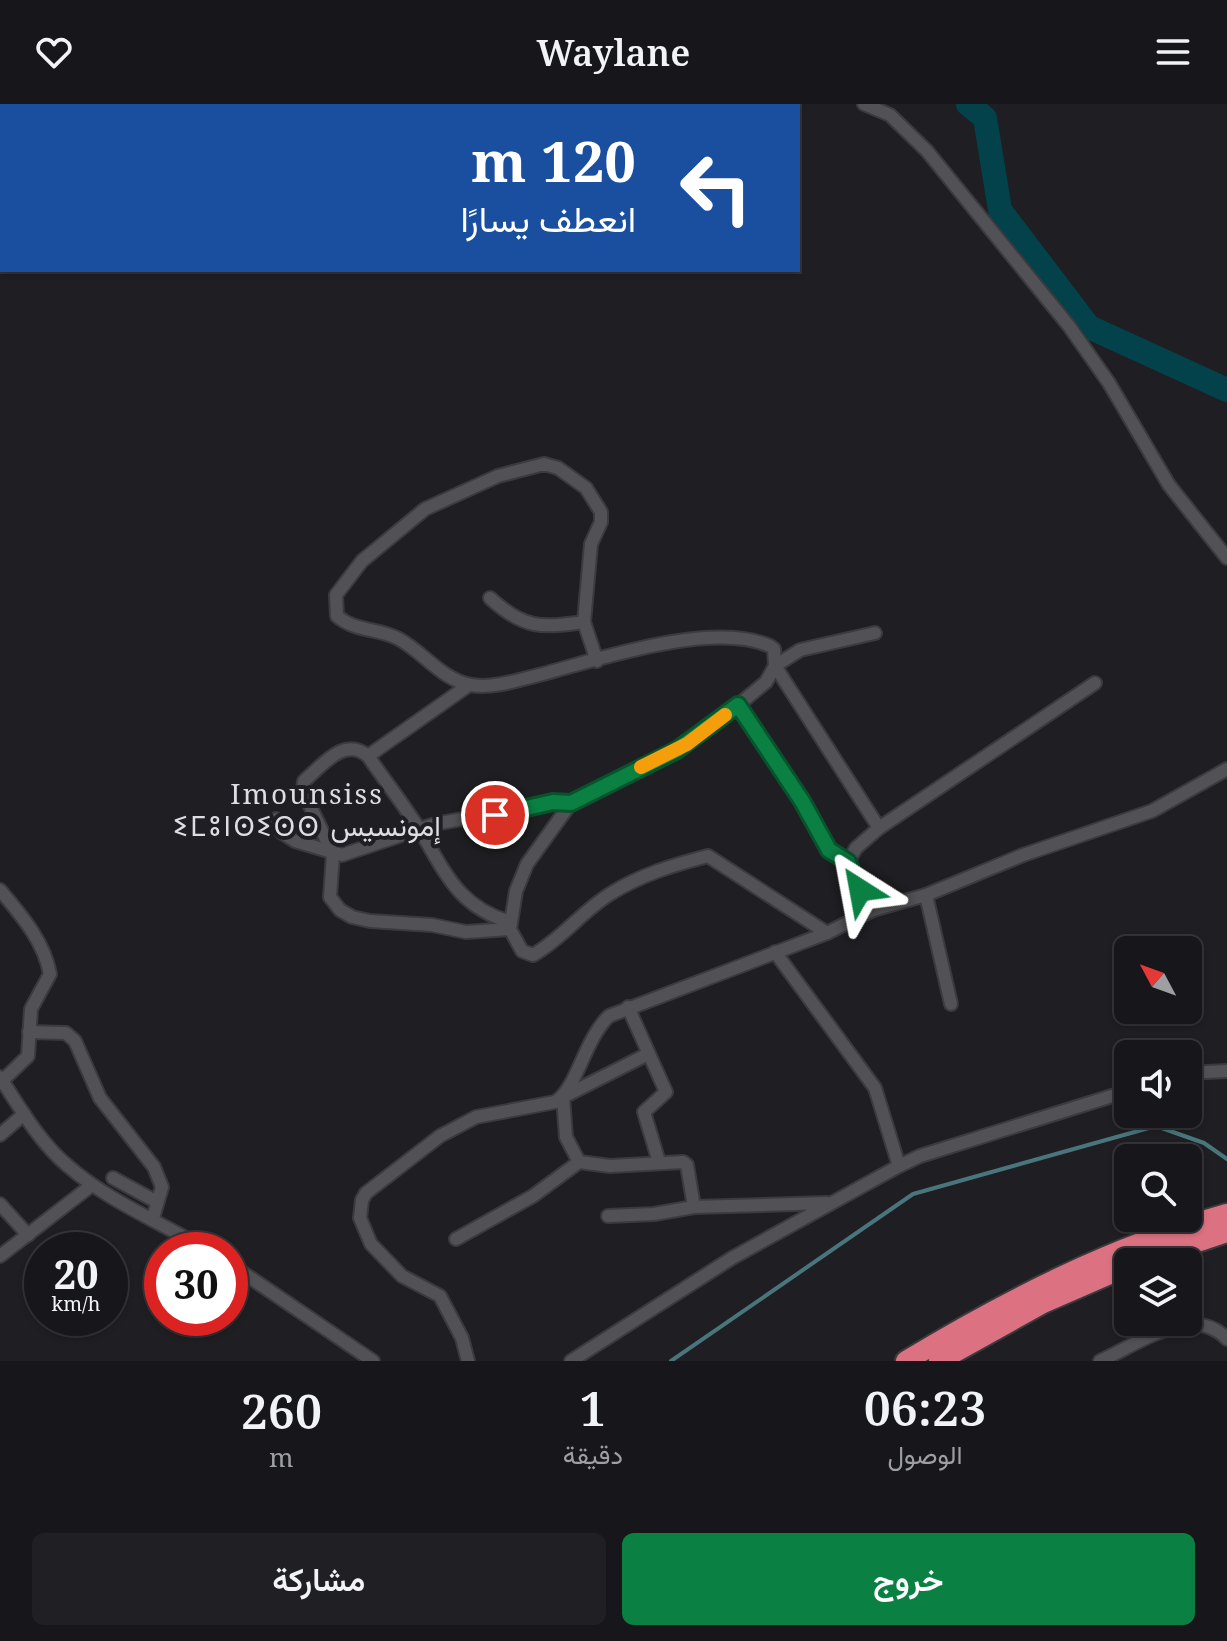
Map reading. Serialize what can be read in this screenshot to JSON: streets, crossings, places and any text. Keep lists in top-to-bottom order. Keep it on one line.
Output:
{"districts":["Imounsiss ⵉⵎⵓⵏⵙⵉⵙⵙ إمونسيس"],"north":"top left","page":{"header":"Waylane","turn":["120 m","انعطف يسارًا"],"speed":"20 km/h","limit":"30","eta":["06:23","الوصول","1","دقيقة","260","m"],"buttons":["خروج","مشاركة"]}}
